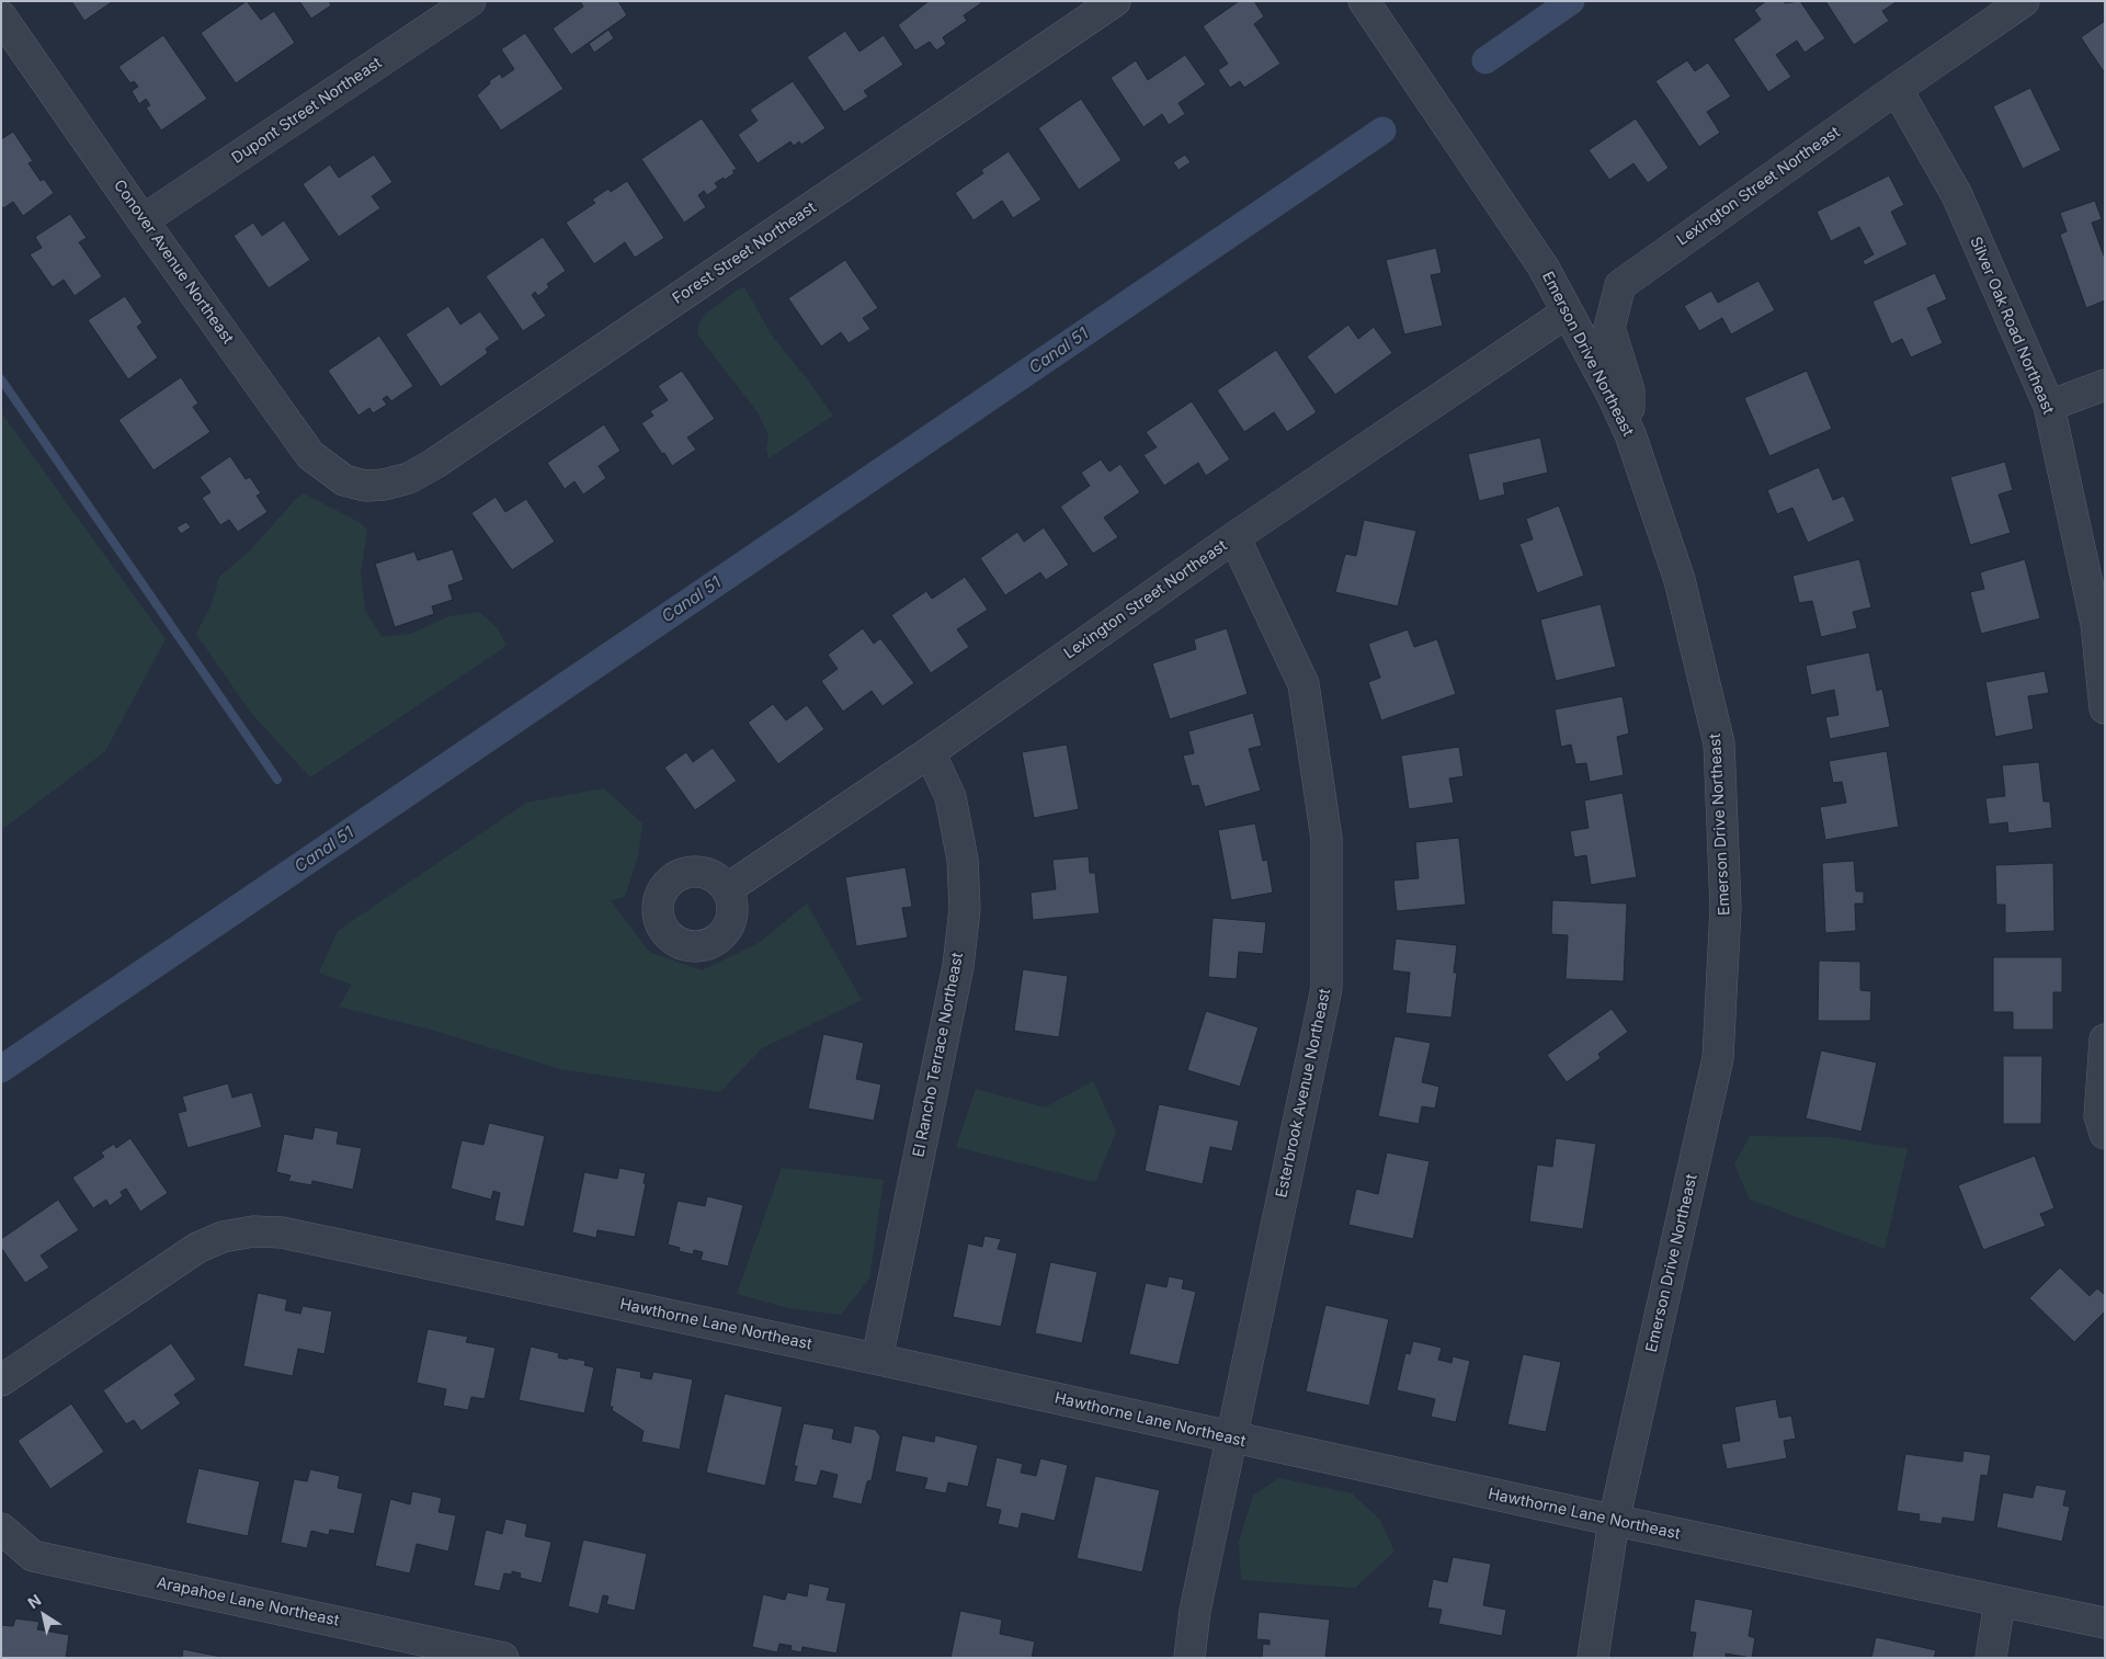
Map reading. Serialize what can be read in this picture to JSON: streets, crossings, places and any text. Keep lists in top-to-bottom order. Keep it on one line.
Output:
{"streets":{"street":["Dupont Street Northeast","Lexington Street Northeast","Forest Street Northeast","Conover Avenue Northeast","Silver Oak Road Northeast","Emerson Drive Northeast","El Rancho Terrace Northeast","Esterbrook Avenue Northeast","Hawthorne Lane Northeast","Arapahoe Lane Northeast"]},"crossings":[["Dupont Street Northeast","Conover Avenue Northeast"],["Lexington Street Northeast","Silver Oak Road Northeast"],["Lexington Street Northeast","Emerson Drive Northeast"],["Lexington Street Northeast","El Rancho Terrace Northeast"],["Lexington Street Northeast","Esterbrook Avenue Northeast"],["Forest Street Northeast","Conover Avenue Northeast"],["Emerson Drive Northeast","Hawthorne Lane Northeast"],["El Rancho Terrace Northeast","Hawthorne Lane Northeast"],["Esterbrook Avenue Northeast","Hawthorne Lane Northeast"]],"water":["Canal 51"],"north":"top left"}
